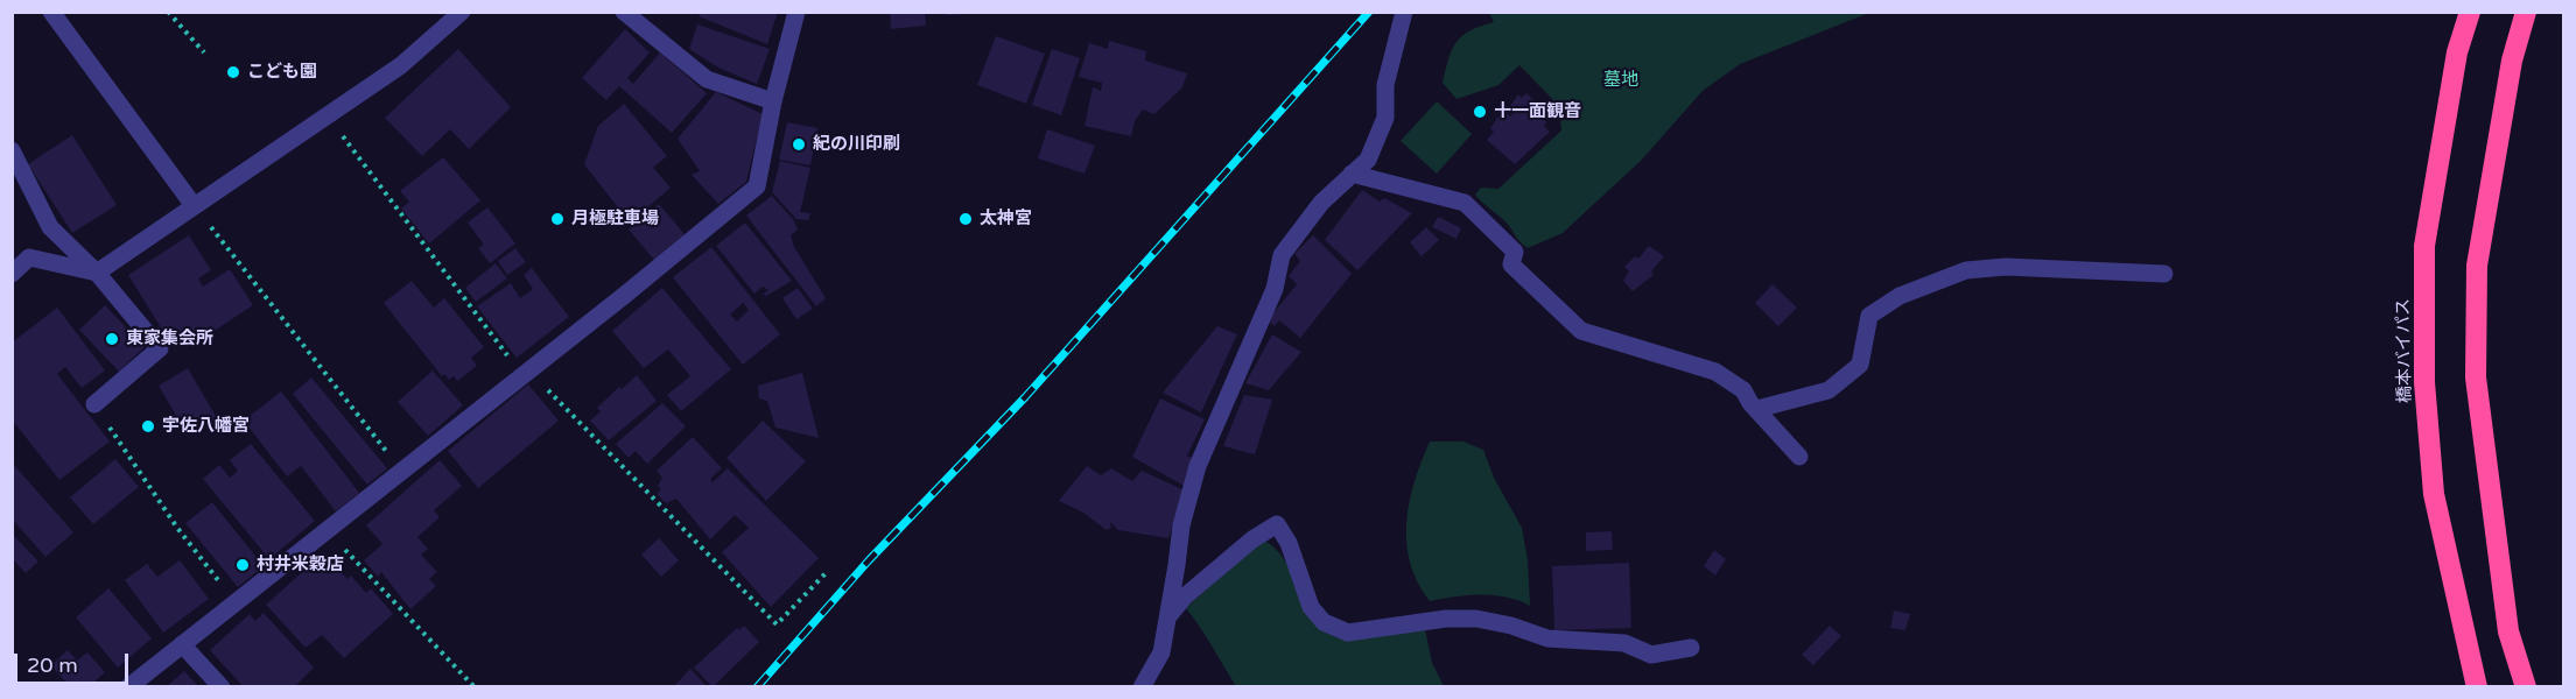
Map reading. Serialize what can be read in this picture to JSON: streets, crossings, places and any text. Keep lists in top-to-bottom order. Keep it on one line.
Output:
{"streets":{"highway":["橋本バイパス"]},"parks":["墓地"],"places":["こども園","十一面観音","紀の川印刷","月極駐車場","太神宮","東家集会所","宇佐八幡宮","村井米穀店"],"scale_bar":"20 m"}
